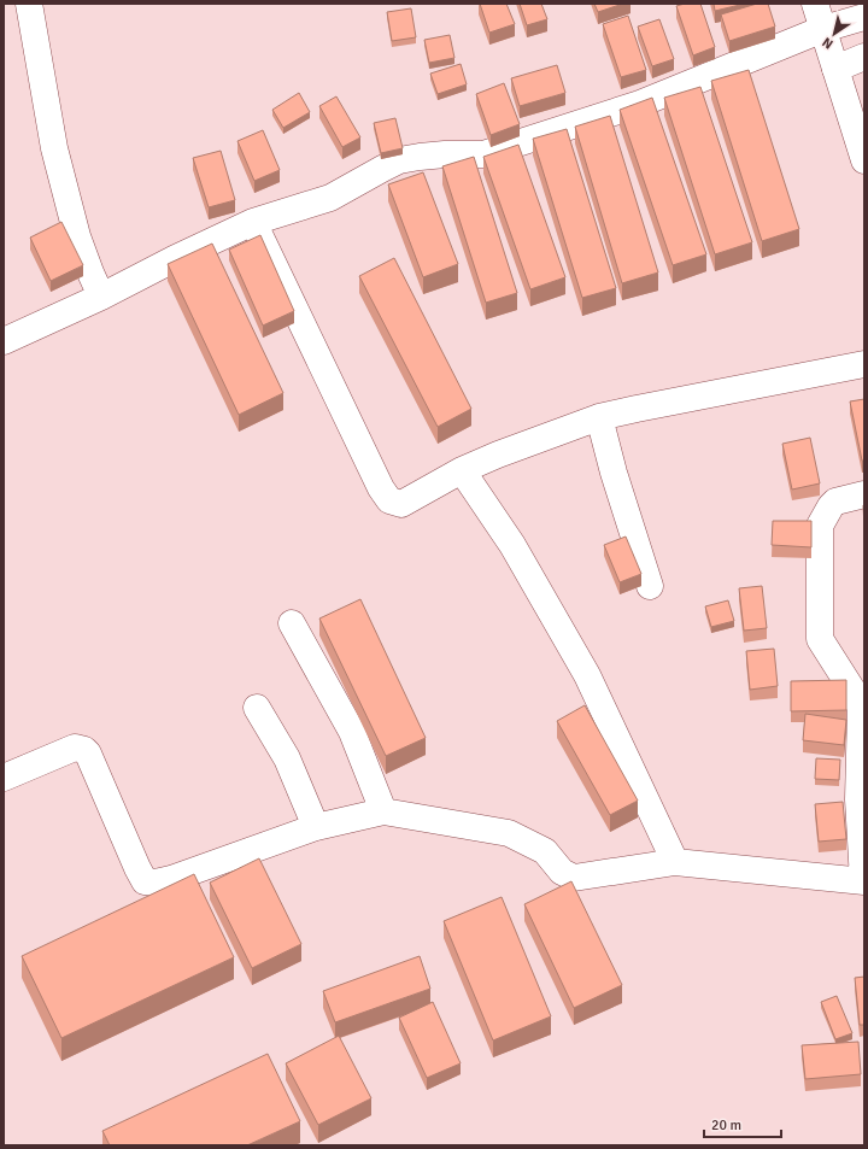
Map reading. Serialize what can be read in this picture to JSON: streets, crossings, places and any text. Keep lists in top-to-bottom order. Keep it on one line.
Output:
{"scale_bar":"20 m","north":"bottom left"}
